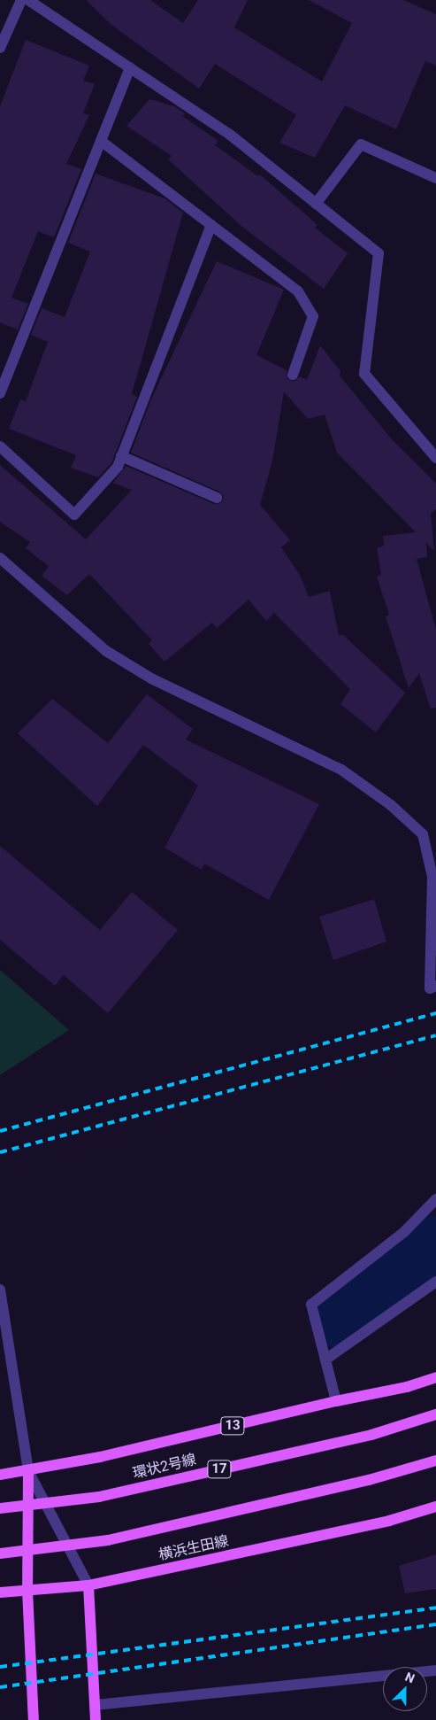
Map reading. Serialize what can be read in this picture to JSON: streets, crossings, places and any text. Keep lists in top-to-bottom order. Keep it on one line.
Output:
{"streets":{"main road":["13","環状2号線","17","横浜生田線"]},"north":"top right"}
